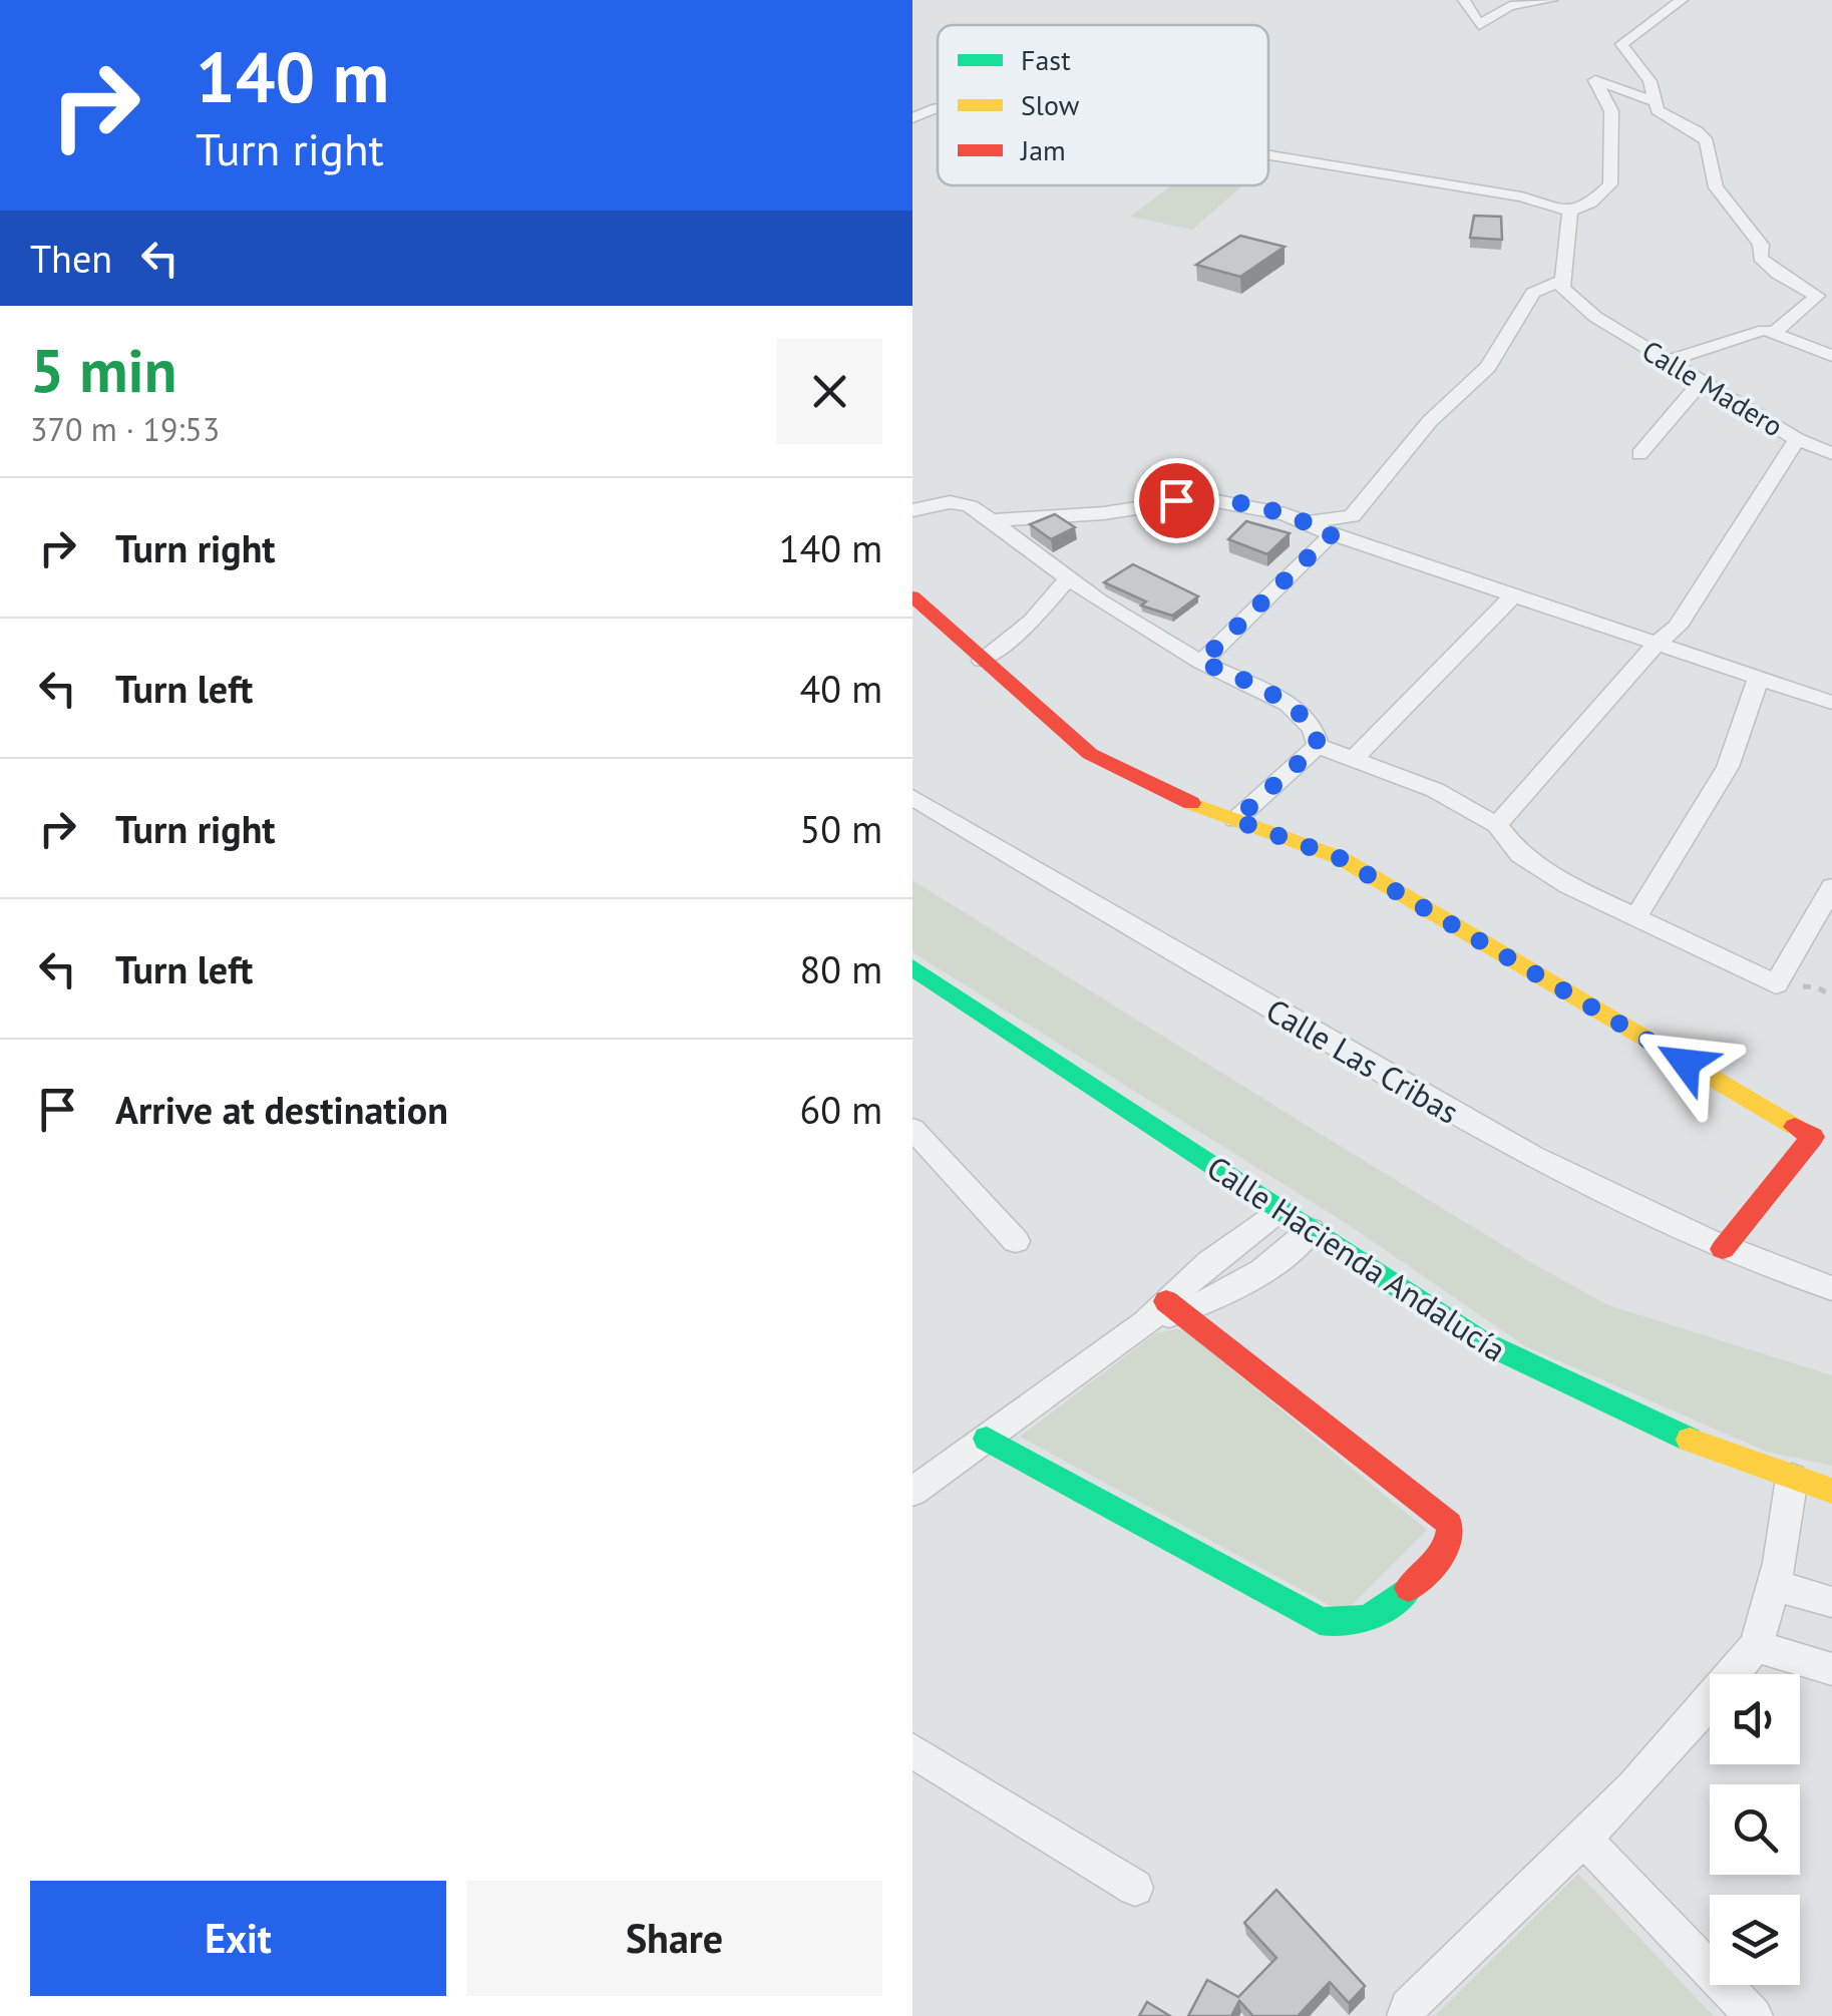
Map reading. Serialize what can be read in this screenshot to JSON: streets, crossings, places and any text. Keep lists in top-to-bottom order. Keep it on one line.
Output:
{"streets":{"street":["Calle Madero","Calle Las Cribas","Calle Hacienda Andalucía"]},"legend":["Fast","Slow","Jam"],"page":{"turn":["140 m","Turn right"],"then":"Then","heading":["5 min","370 m · 19:53"],"list":[{"name":"Turn right","value":"140 m"},{"name":"Turn left","value":"40 m"},{"name":"Turn right","value":"50 m"},{"name":"Turn left","value":"80 m"},{"name":"Arrive at destination","value":"60 m"}],"buttons":["Exit","Share"]}}
